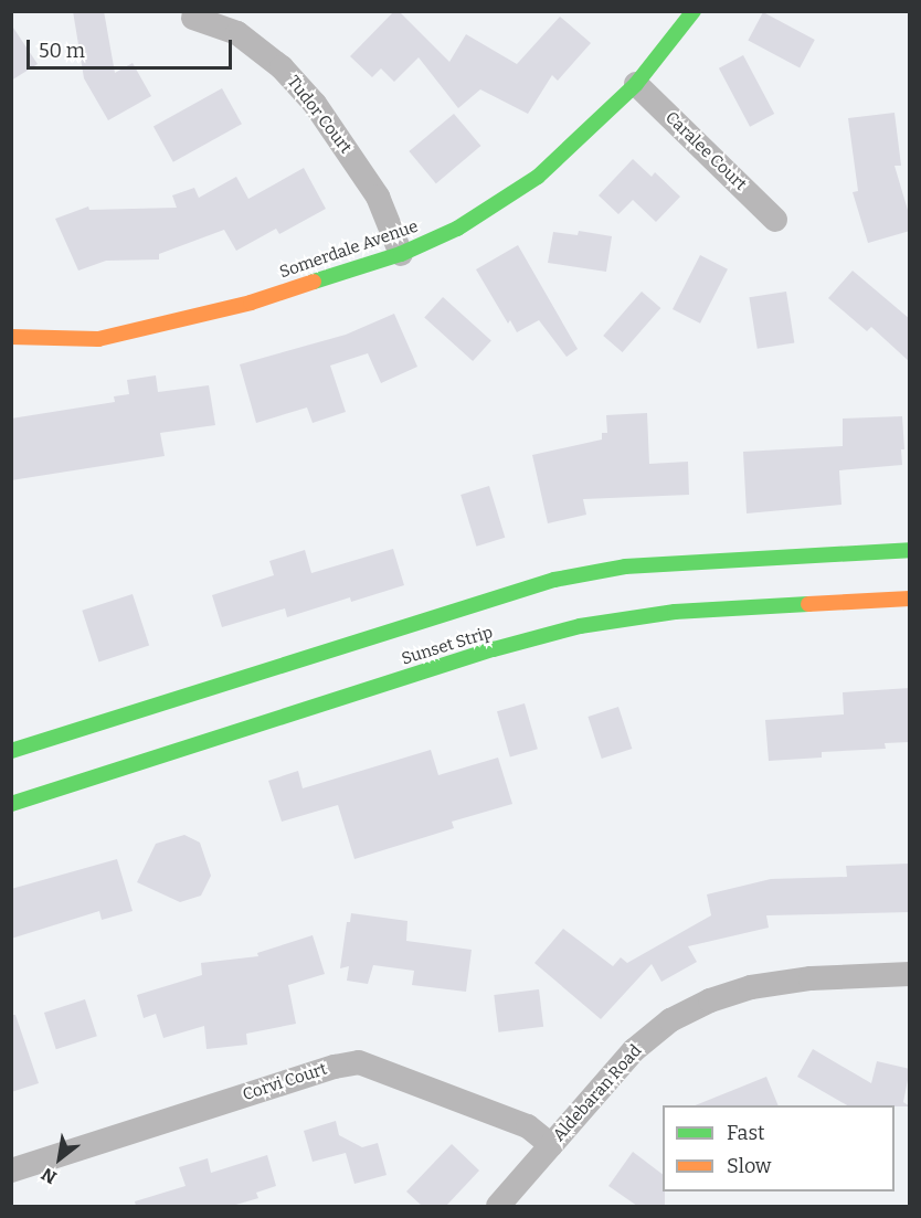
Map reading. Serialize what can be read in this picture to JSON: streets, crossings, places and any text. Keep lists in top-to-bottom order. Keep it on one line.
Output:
{"streets":{"street":["Tudor Court","Caralee Court","Somerdale Avenue","Sunset Strip","Corvi Court","Aldebaran Road"]},"crossings":[["Tudor Court","Somerdale Avenue"],["Caralee Court","Somerdale Avenue"],["Corvi Court","Aldebaran Road"]],"legend":["Fast","Slow"],"scale_bar":"50 m","north":"bottom left"}
